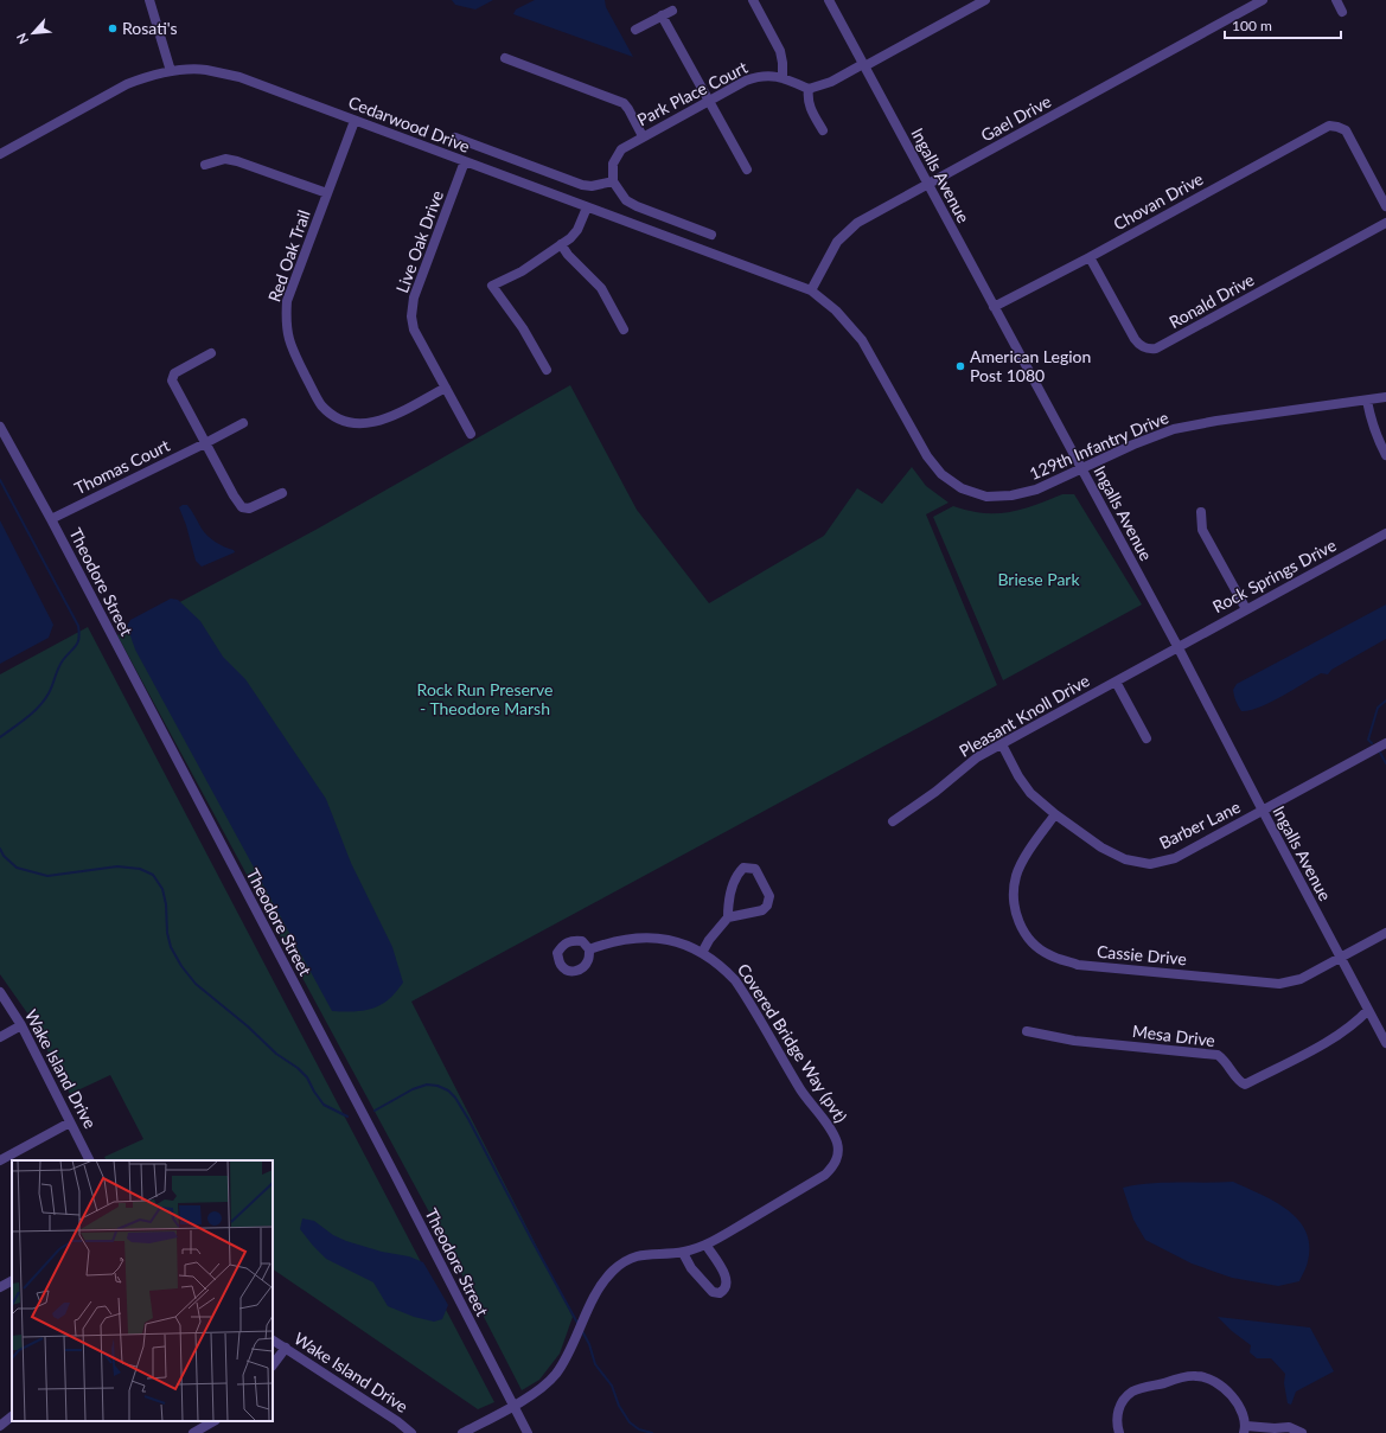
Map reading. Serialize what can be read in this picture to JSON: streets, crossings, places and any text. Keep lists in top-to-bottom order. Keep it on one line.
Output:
{"streets":{"street":["Park Place Court","Gael Drive","Cedarwood Drive","Ingalls Avenue","Chovan Drive","Live Oak Drive","Red Oak Trail","Ronald Drive","129th Infantry Drive","Thomas Court","Rock Springs Drive","Theodore Street","Pleasant Knoll Drive","Barber Lane","Cassie Drive","Mesa Drive","Covered Bridge Way (pvt)","Wake Island Drive"]},"crossings":[["Gael Drive","Cedarwood Drive"],["Gael Drive","Ingalls Avenue"],["Gael Drive","129th Infantry Drive"],["Cedarwood Drive","Live Oak Drive"],["Cedarwood Drive","Red Oak Trail"],["Cedarwood Drive","129th Infantry Drive"],["Ingalls Avenue","Chovan Drive"],["Ingalls Avenue","129th Infantry Drive"],["Ingalls Avenue","Rock Springs Drive"],["Ingalls Avenue","Pleasant Knoll Drive"],["Ingalls Avenue","Barber Lane"],["Ingalls Avenue","Cassie Drive"],["Ingalls Avenue","Mesa Drive"],["Chovan Drive","Ronald Drive"],["Live Oak Drive","Red Oak Trail"],["Thomas Court","Theodore Street"],["Rock Springs Drive","Pleasant Knoll Drive"],["Theodore Street","Covered Bridge Way (pvt)"],["Pleasant Knoll Drive","Barber Lane"],["Barber Lane","Cassie Drive"]],"parks":["Briese Park","Rock Run Preserve - Theodore Marsh"],"places":["Rosati's","American Legion Post 1080"],"scale_bar":"100 m","north":"bottom left"}
